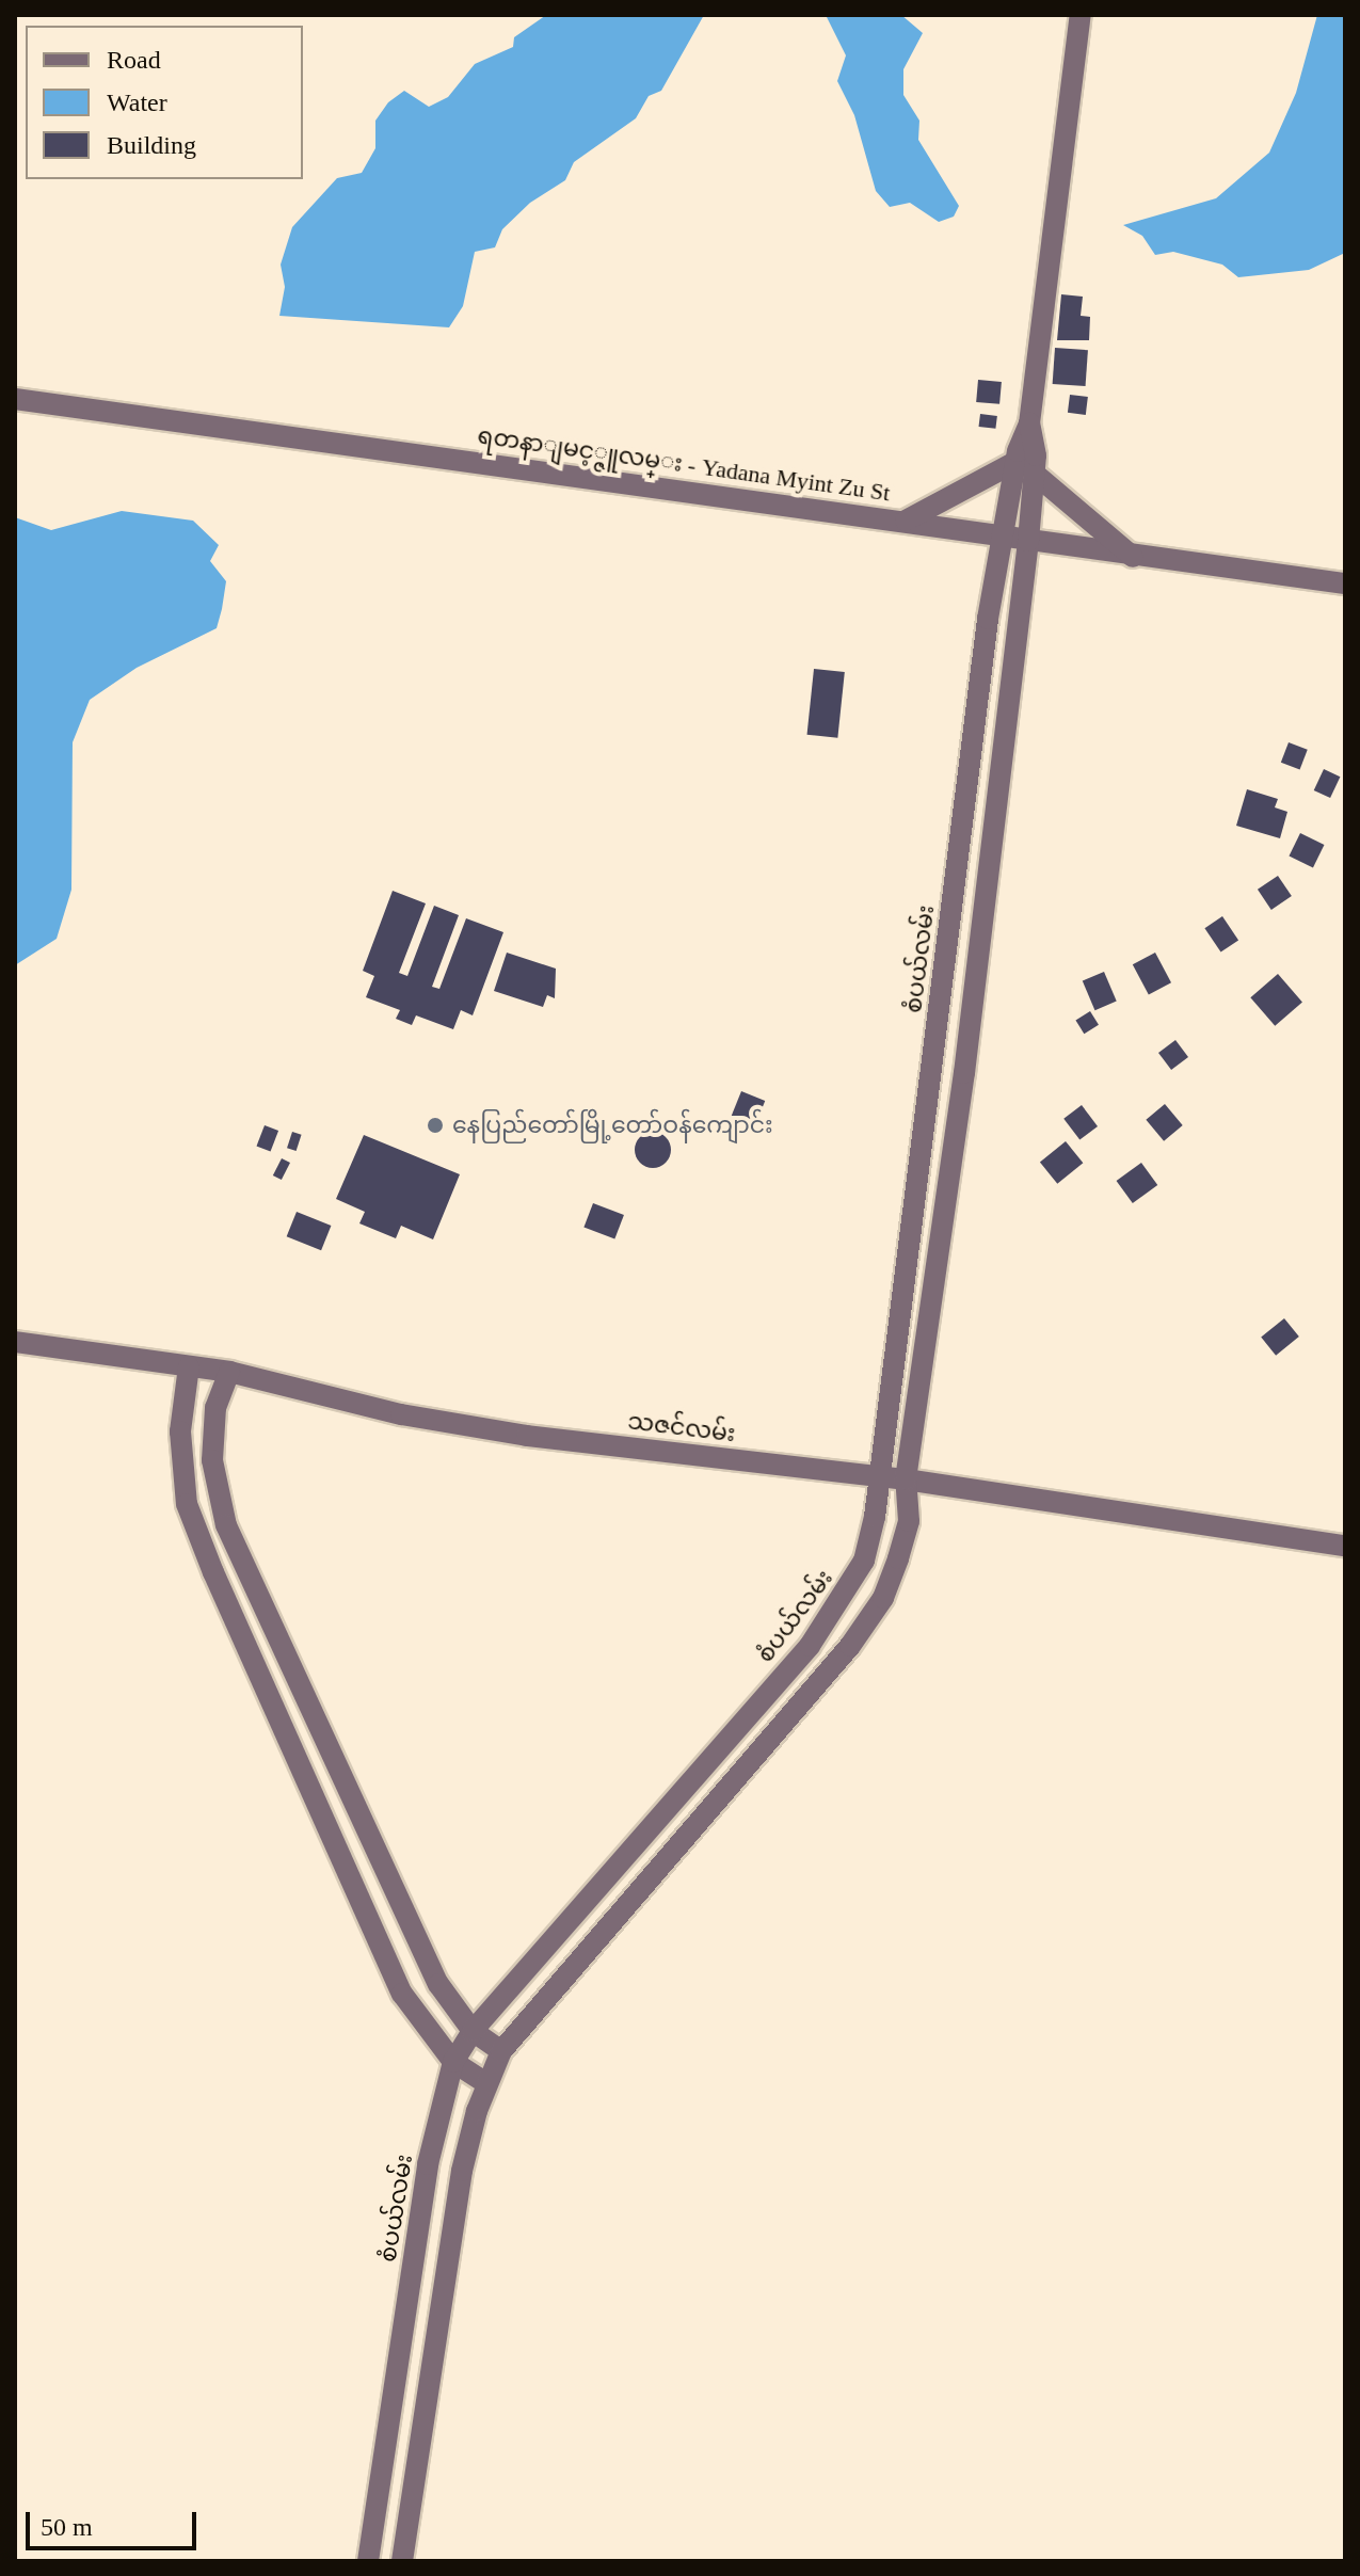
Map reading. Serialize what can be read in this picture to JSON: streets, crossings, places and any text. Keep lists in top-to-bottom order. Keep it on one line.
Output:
{"streets":{"street":["ရတနာျမင့္ဇူလမ္း - Yadana Myint Zu St","စံပယ်လမ်း","သဇင်လမ်း"]},"crossings":[["ရတနာျမင့္ဇူလမ္း - Yadana Myint Zu St","စံပယ်လမ်း"],["စံပယ်လမ်း","သဇင်လမ်း"]],"places":["နေပြည်တော်မြို့တော်ဝန်ကျောင်း"],"legend":["Road","Water","Building"],"scale_bar":"50 m"}
